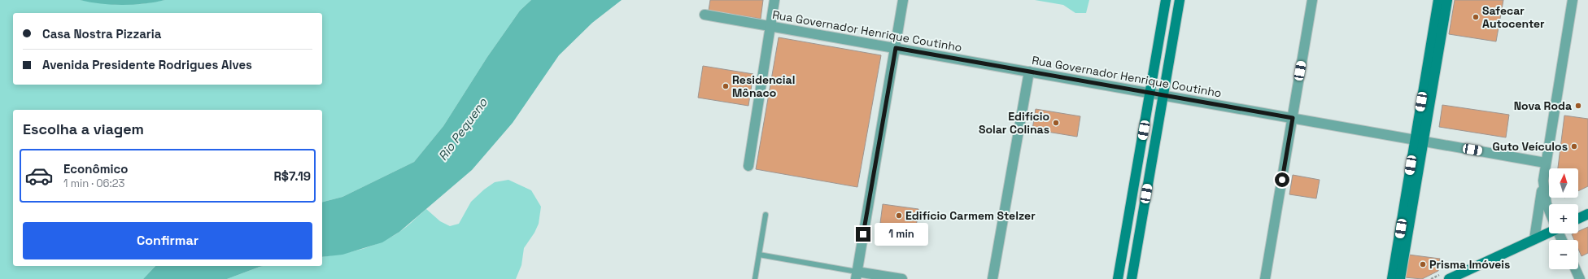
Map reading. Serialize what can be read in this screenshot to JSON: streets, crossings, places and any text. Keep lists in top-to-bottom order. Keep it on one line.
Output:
{"streets":{"street":["Rua Governador Henrique Coutinho"]},"water":["Rio Pequeno"],"places":["Safecar Autocenter","Residencial Mônaco","Nova Roda","Edifício Solar Colinas","Guto Veículos","Edifício Carmem Stelzer","Prisma Imóveis"],"north":"top","page":{"banner":["Casa Nostra Pizzaria","Avenida Presidente Rodrigues Alves"],"heading":"Escolha a viagem","list":[{"name":"Econômico","note":"1 min · 06:23","value":"R$7.19"}],"map_buttons":["+","−"],"buttons":"Confirmar","bubble":"1 min"}}
